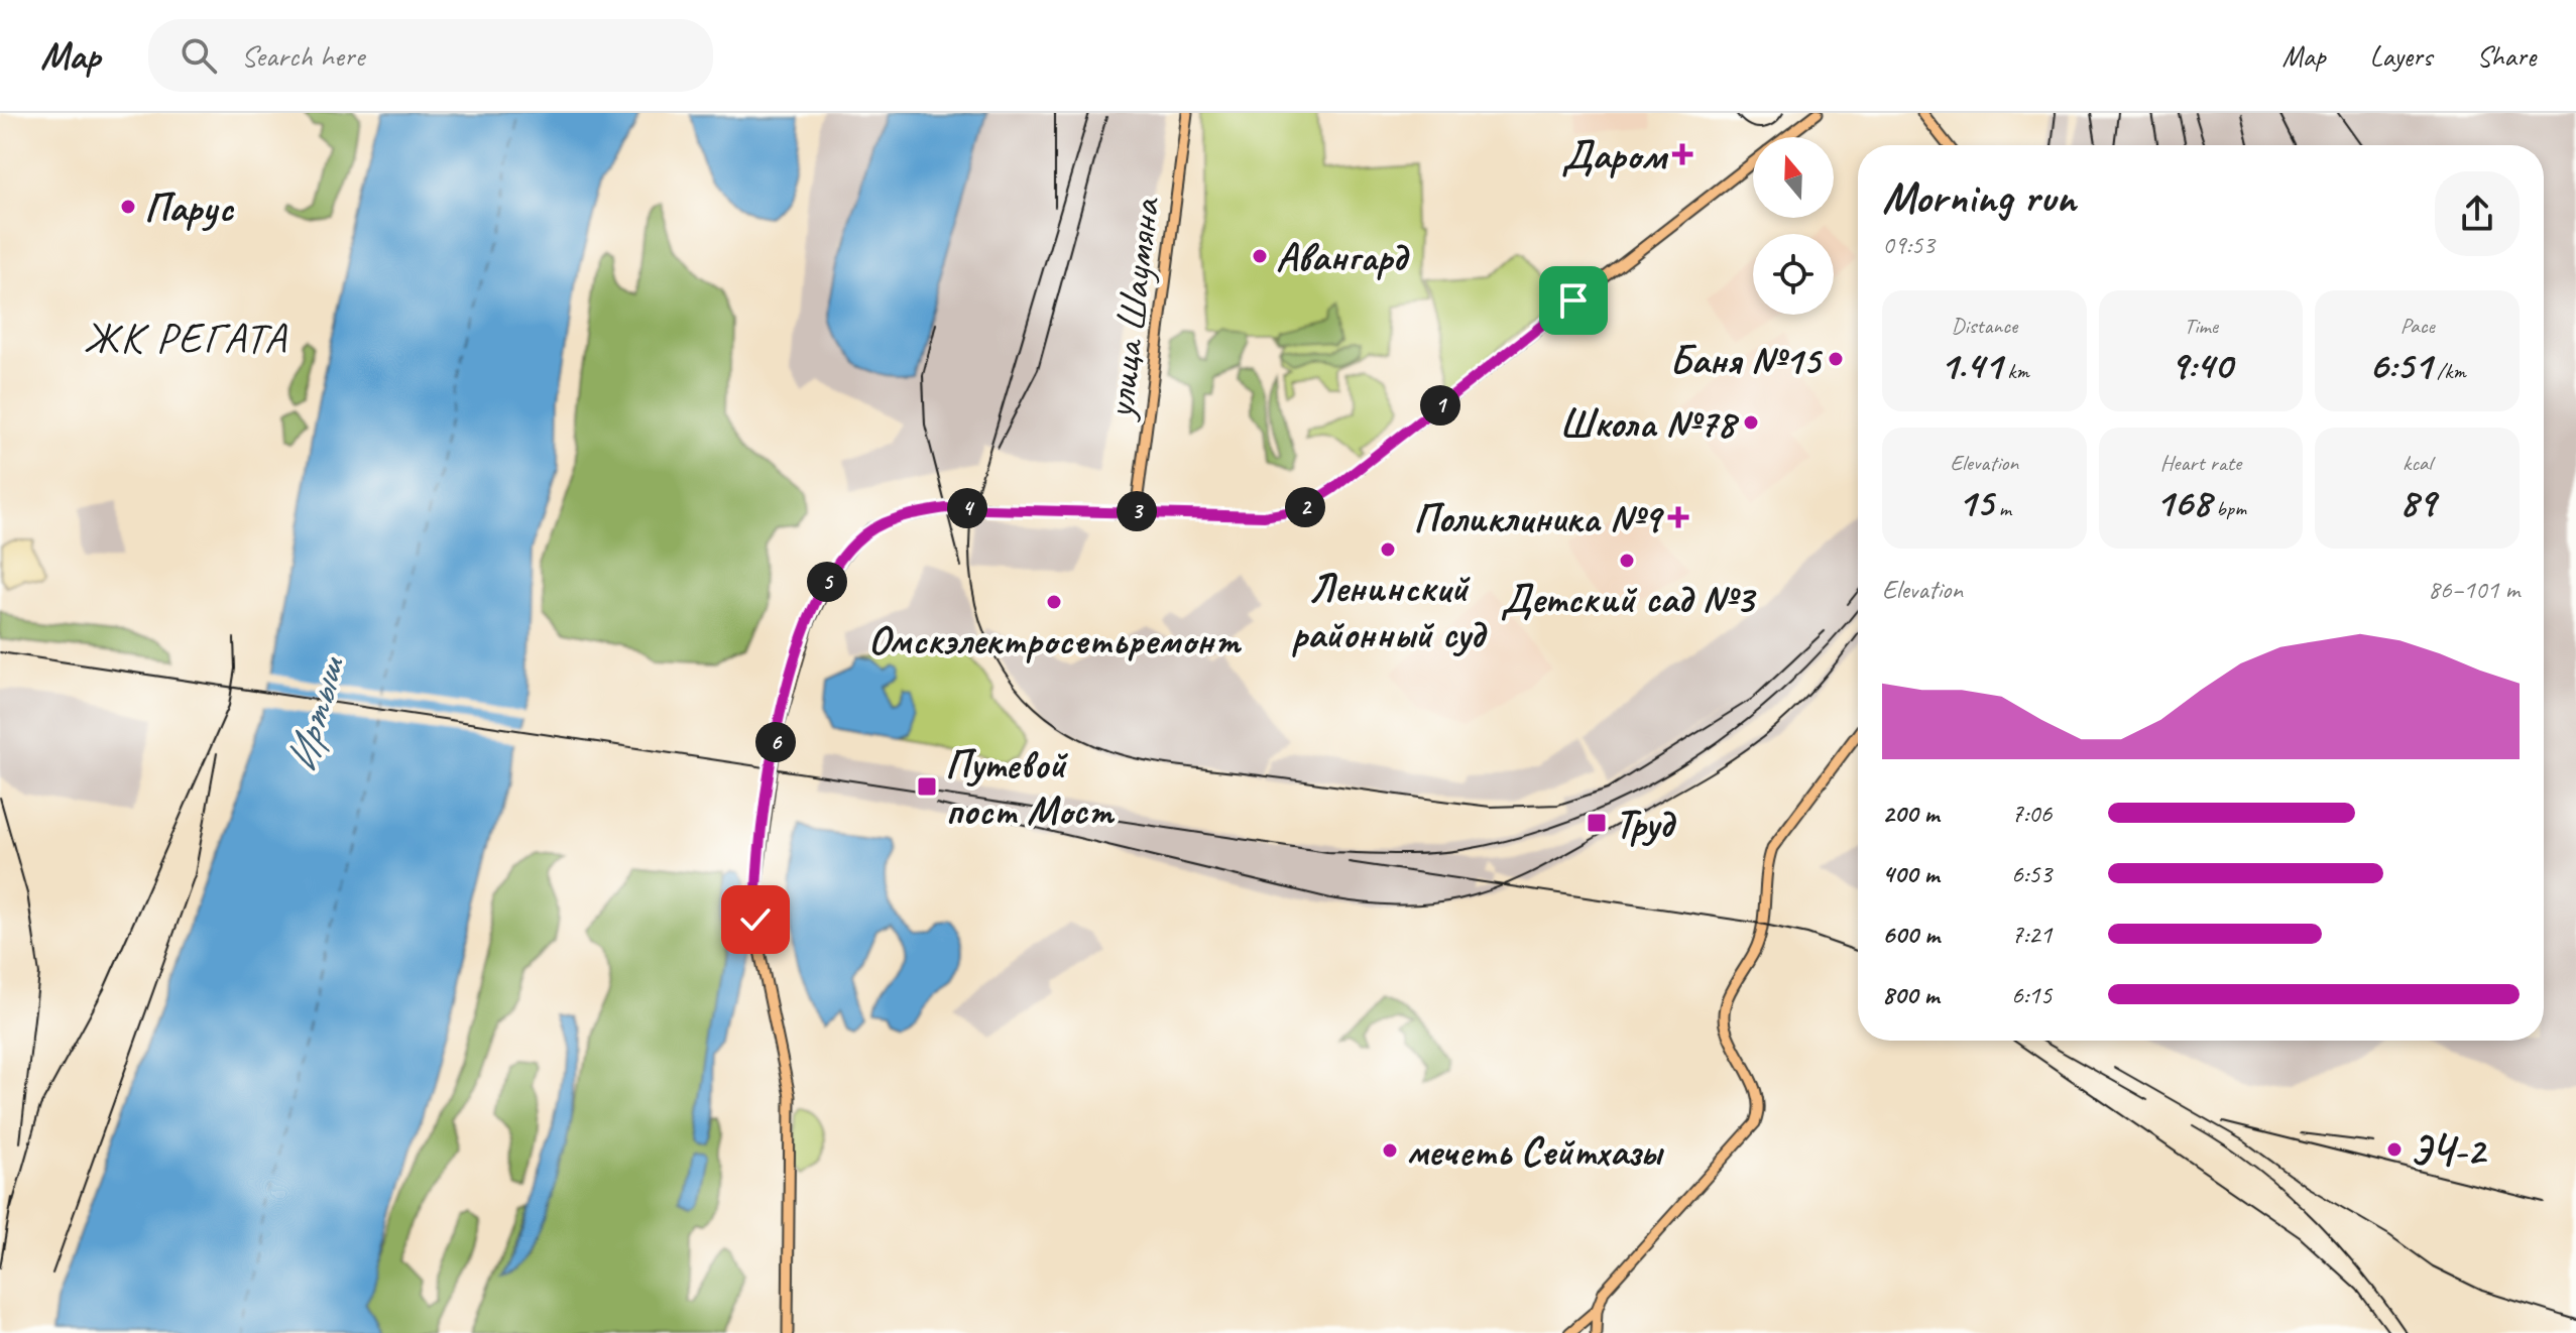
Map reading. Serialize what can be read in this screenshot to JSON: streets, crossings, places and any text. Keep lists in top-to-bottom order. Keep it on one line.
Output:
{"streets":{"main road":["улица Шаумяна"]},"districts":["ЖК РЕГАТА"],"water":["Иртыш"],"places":{"health":["Даром","Поликлиника №9"],"other":["Парус","Авангард","Баня №15","Школа №78","Ленинский районный суд","Детский сад №3","Омскэлектросетьремонт","ЭЧ-2","мечеть Сейтхазы"],"transit":["Путевой пост Мост","Труд"]},"north":"top","page":{"header":"Map","search":"Search here","nav":["Map","Layers","Share"],"heading":["Morning run","09:53"],"stats":[["Distance","1.41 km"],["Time","9:40"],["Pace","6:51 /km"],["Elevation","15 m"],["Heart rate","168 bpm"],["kcal","89"]],"pins":["1","2","4","3","5","6"],"chart":["Elevation","86–101 m"],"list":[{"name":"200 m","note":"7:06"},{"name":"400 m","note":"6:53"},{"name":"600 m","note":"7:21"},{"name":"800 m","note":"6:15"}]}}
